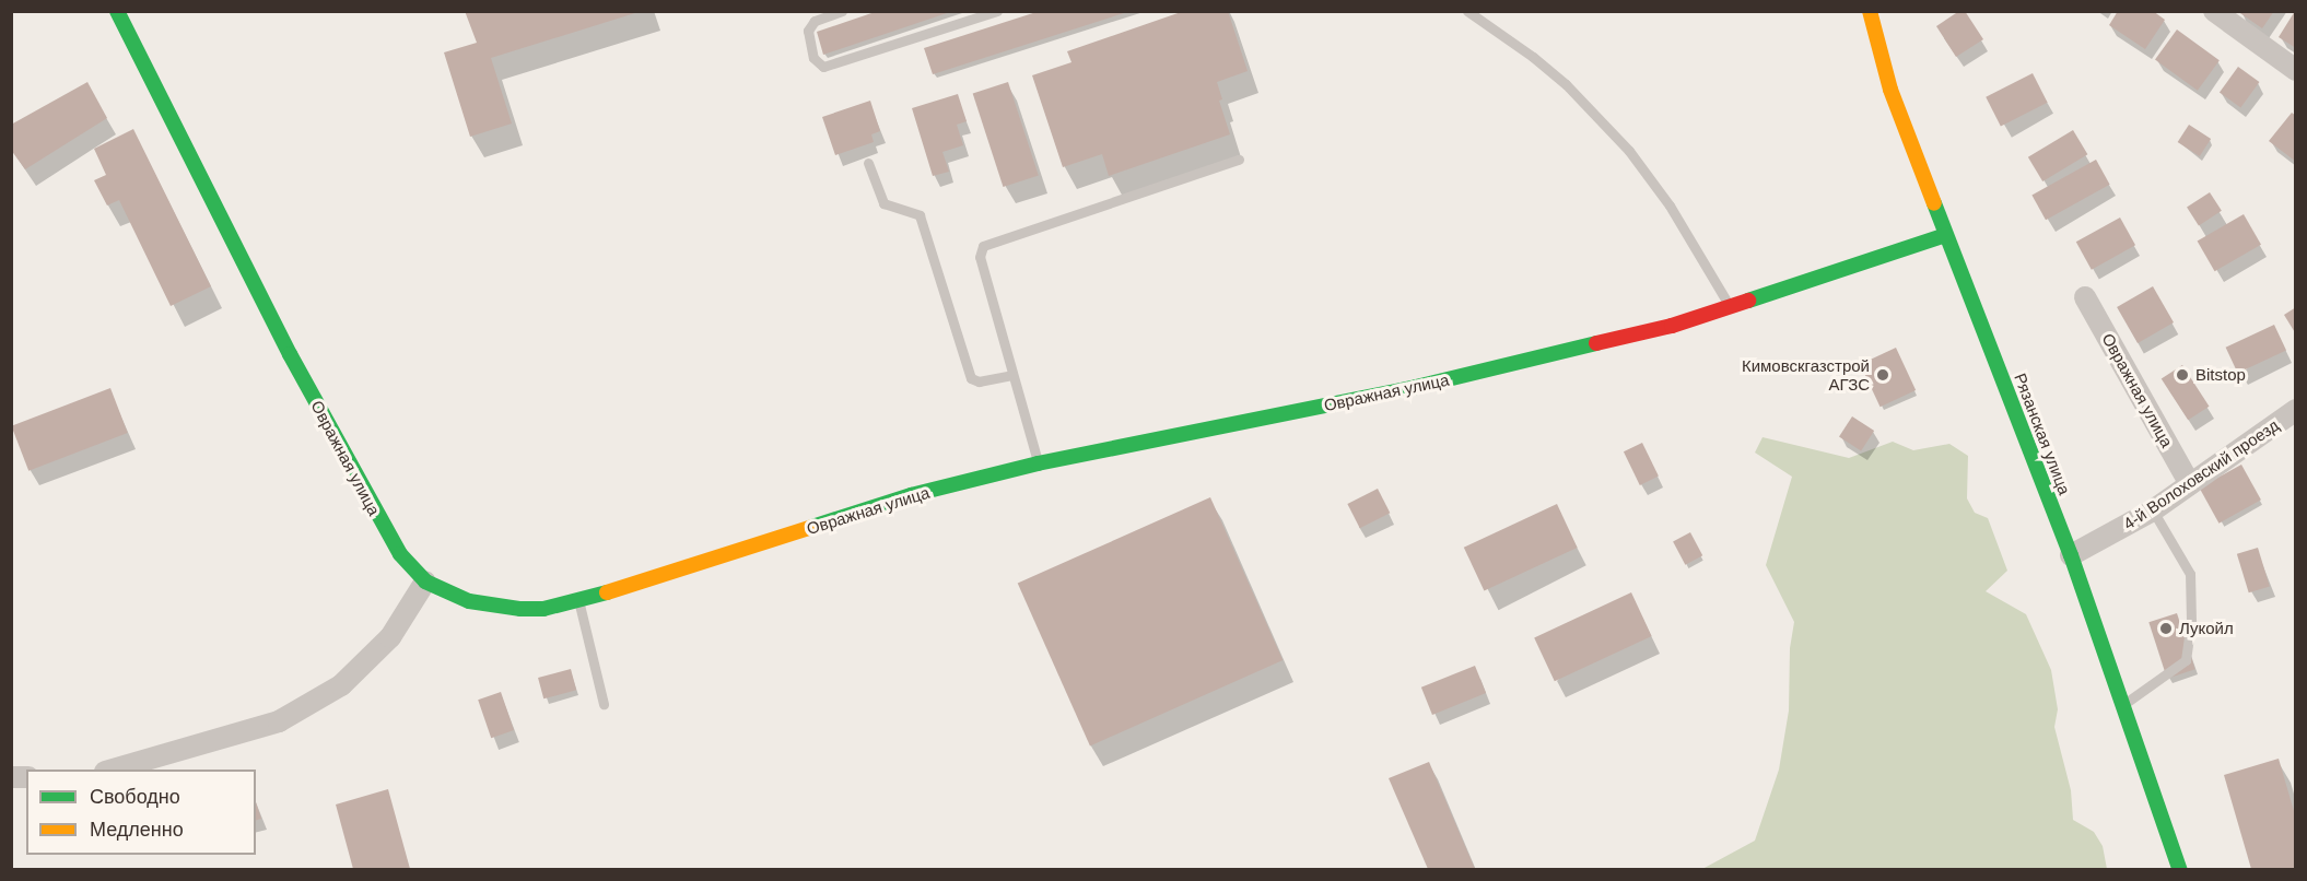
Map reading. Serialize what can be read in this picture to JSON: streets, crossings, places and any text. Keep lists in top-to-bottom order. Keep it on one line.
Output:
{"streets":{"street":["Овражная улица","Рязанская улица","4-й Волоховский проезд"]},"crossings":[["Овражная улица","Рязанская улица"],["Овражная улица","4-й Волоховский проезд"],["Рязанская улица","4-й Волоховский проезд"]],"places":["Кимовскгазстрой АГЗС","Bitstop","Лукойл"],"legend":["Свободно","Медленно"]}
